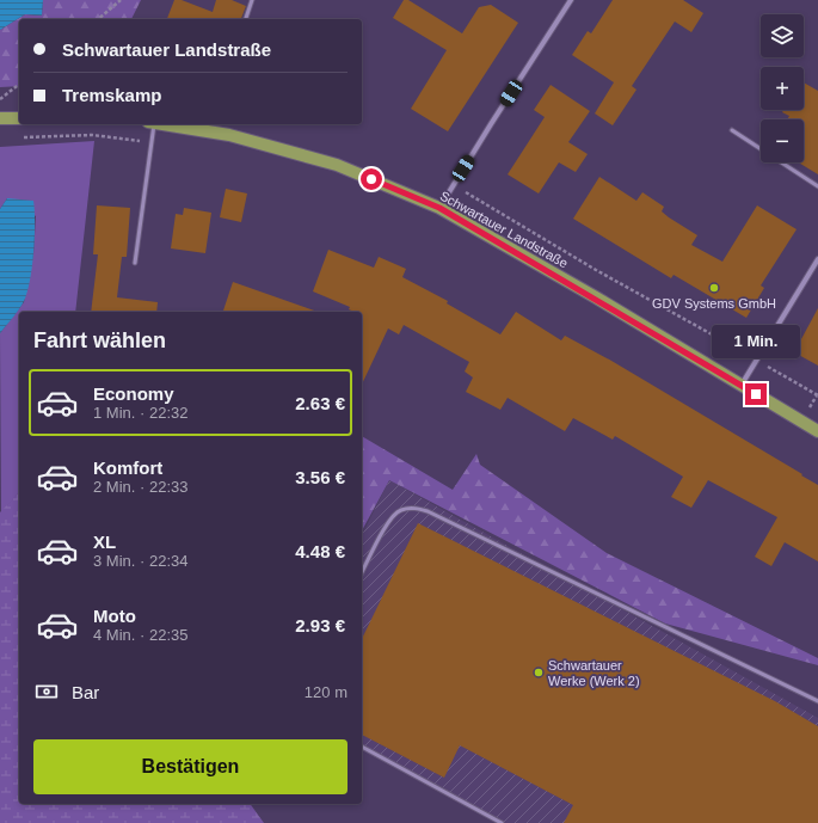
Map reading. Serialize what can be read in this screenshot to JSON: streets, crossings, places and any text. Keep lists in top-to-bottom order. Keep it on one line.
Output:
{"streets":{"main road":["Schwartauer Landstraße"]},"places":["GDV Systems GmbH","Schwartauer Werke (Werk 2)"],"page":{"map_buttons":["+","−"],"banner":["Schwartauer Landstraße","Tremskamp"],"heading":"Fahrt wählen","bubble":"1 Min.","list":[{"name":"Economy","note":"1 Min. · 22:32","value":"2.63 €"},{"name":"Komfort","note":"2 Min. · 22:33","value":"3.56 €"},{"name":"XL","note":"3 Min. · 22:34","value":"4.48 €"},{"name":"Moto","note":"4 Min. · 22:35","value":"2.93 €"}],"pay":["Bar","120 m"],"buttons":"Bestätigen"}}
